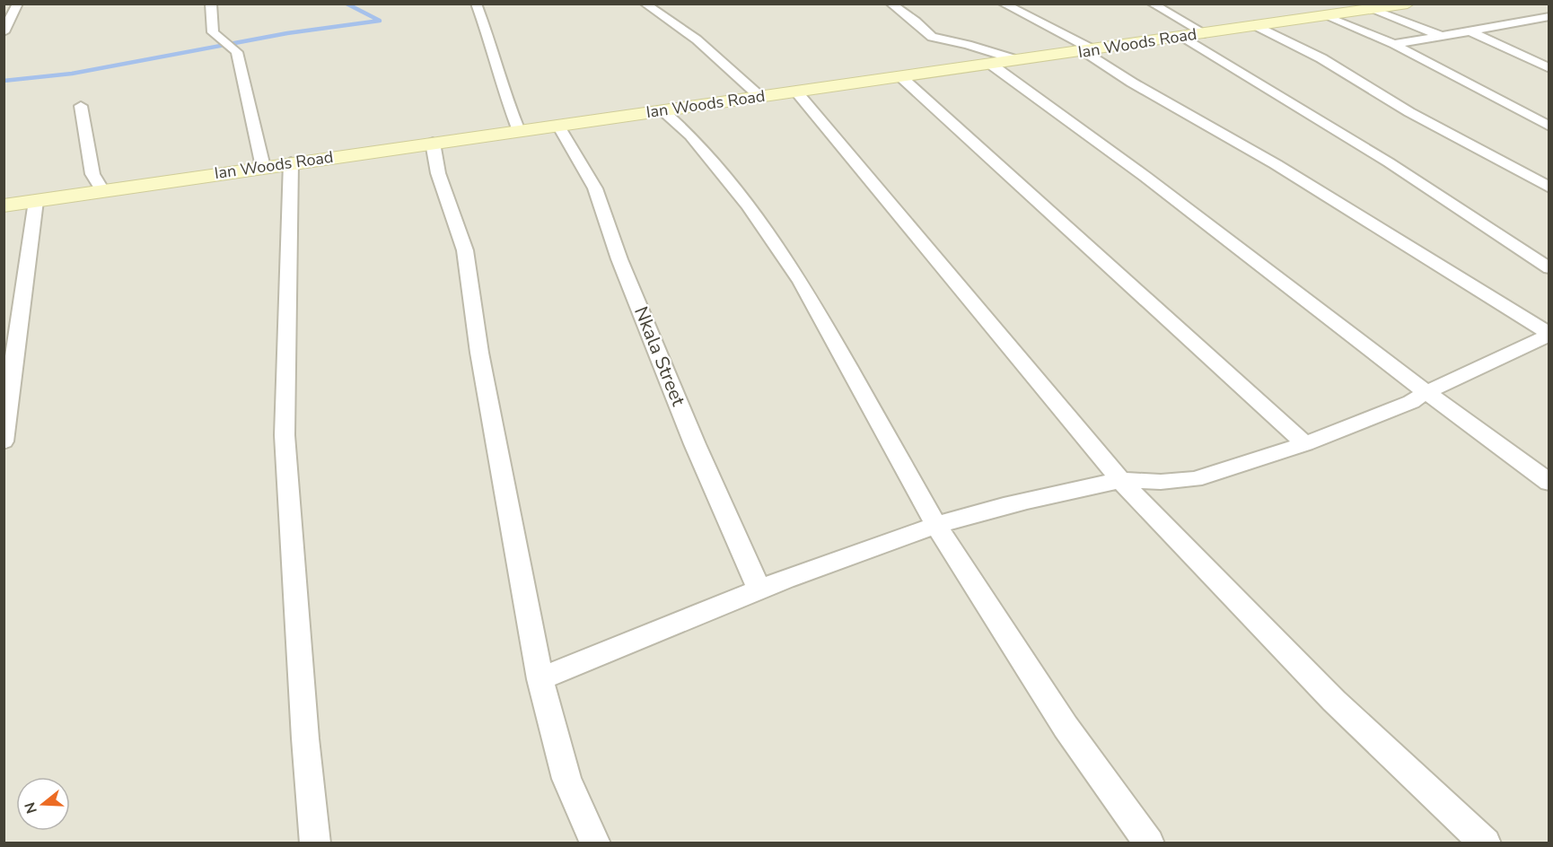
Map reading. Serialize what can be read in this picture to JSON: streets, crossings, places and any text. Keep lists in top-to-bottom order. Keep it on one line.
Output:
{"streets":{"street":["Ian Woods Road","Nkala Street"]},"crossings":[["Ian Woods Road","Nkala Street"]],"north":"left"}
